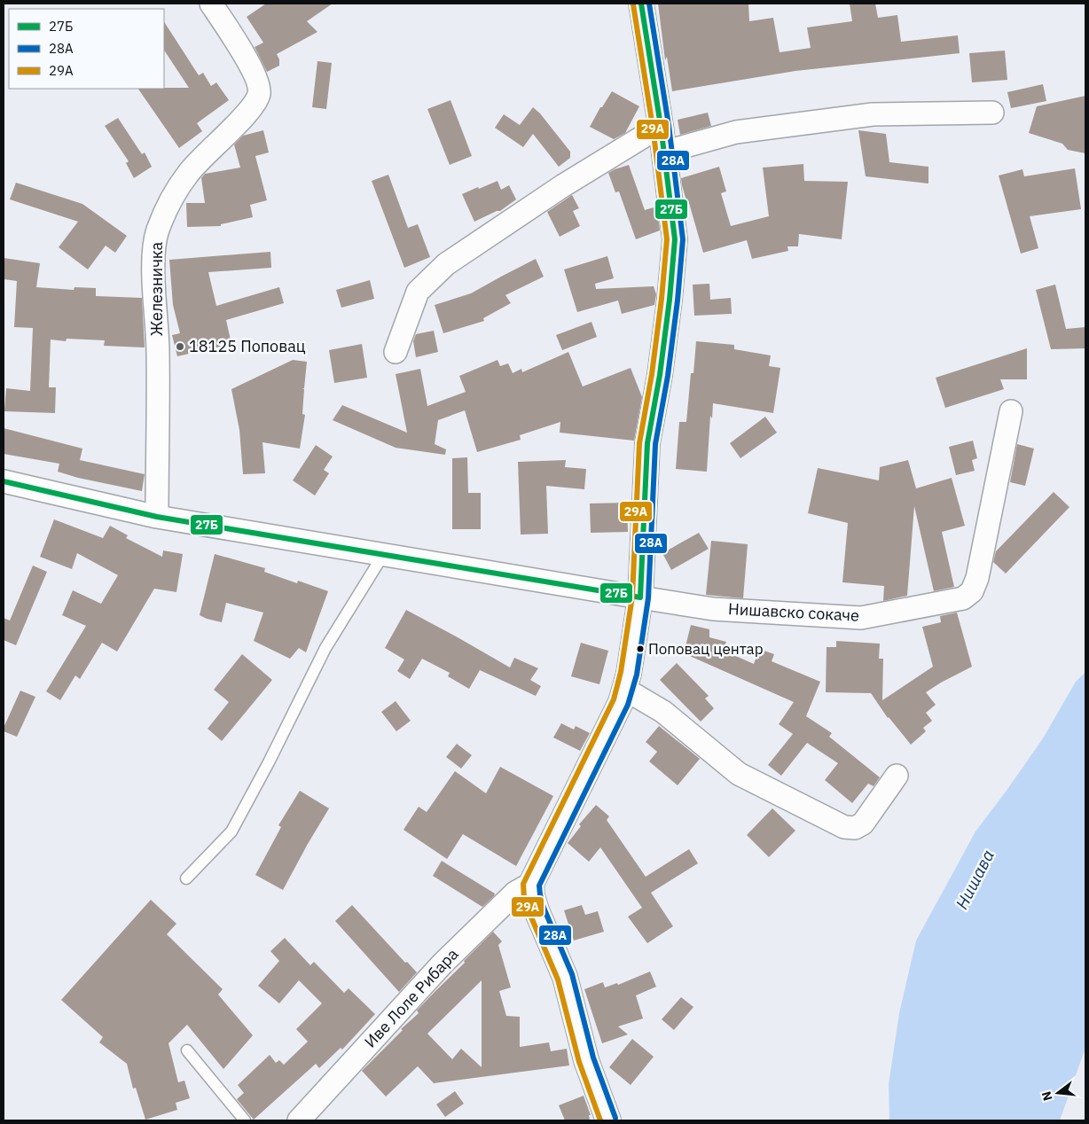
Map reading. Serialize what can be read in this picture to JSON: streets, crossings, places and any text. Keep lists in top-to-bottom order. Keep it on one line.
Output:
{"streets":{"street":["Железничка","Нишавско сокаче","Иве Лоле Рибара"]},"crossings":[["Железничка","Нишавско сокаче"]],"water":["Нишава"],"places":["18125 Поповац","Поповац центар"],"lines":["transit line 27Б","transit line 28А","transit line 29А"],"legend":["27Б","28А","29А"],"north":"left"}
